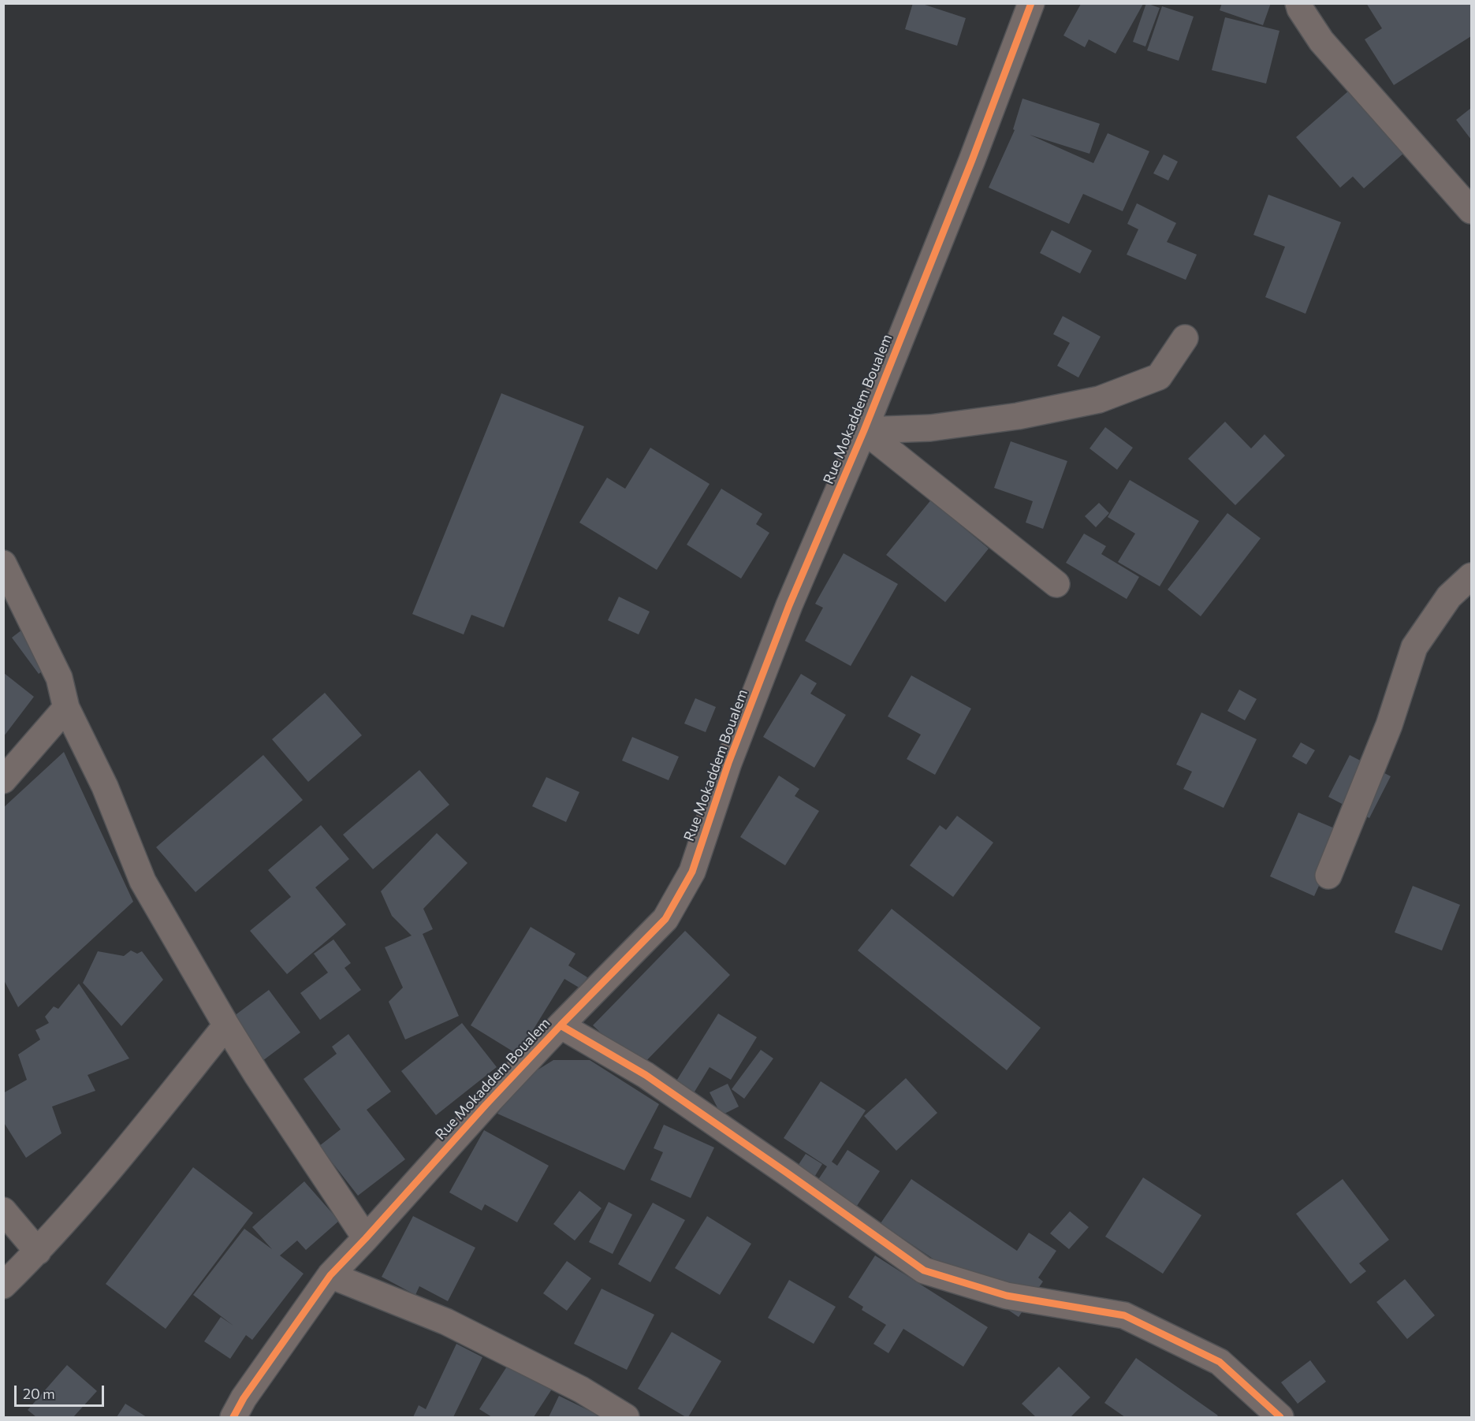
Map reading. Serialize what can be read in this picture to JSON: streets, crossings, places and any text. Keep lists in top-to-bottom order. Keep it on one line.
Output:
{"streets":{"street":["Rue Mokaddem Boualem"]},"scale_bar":"20 m"}
